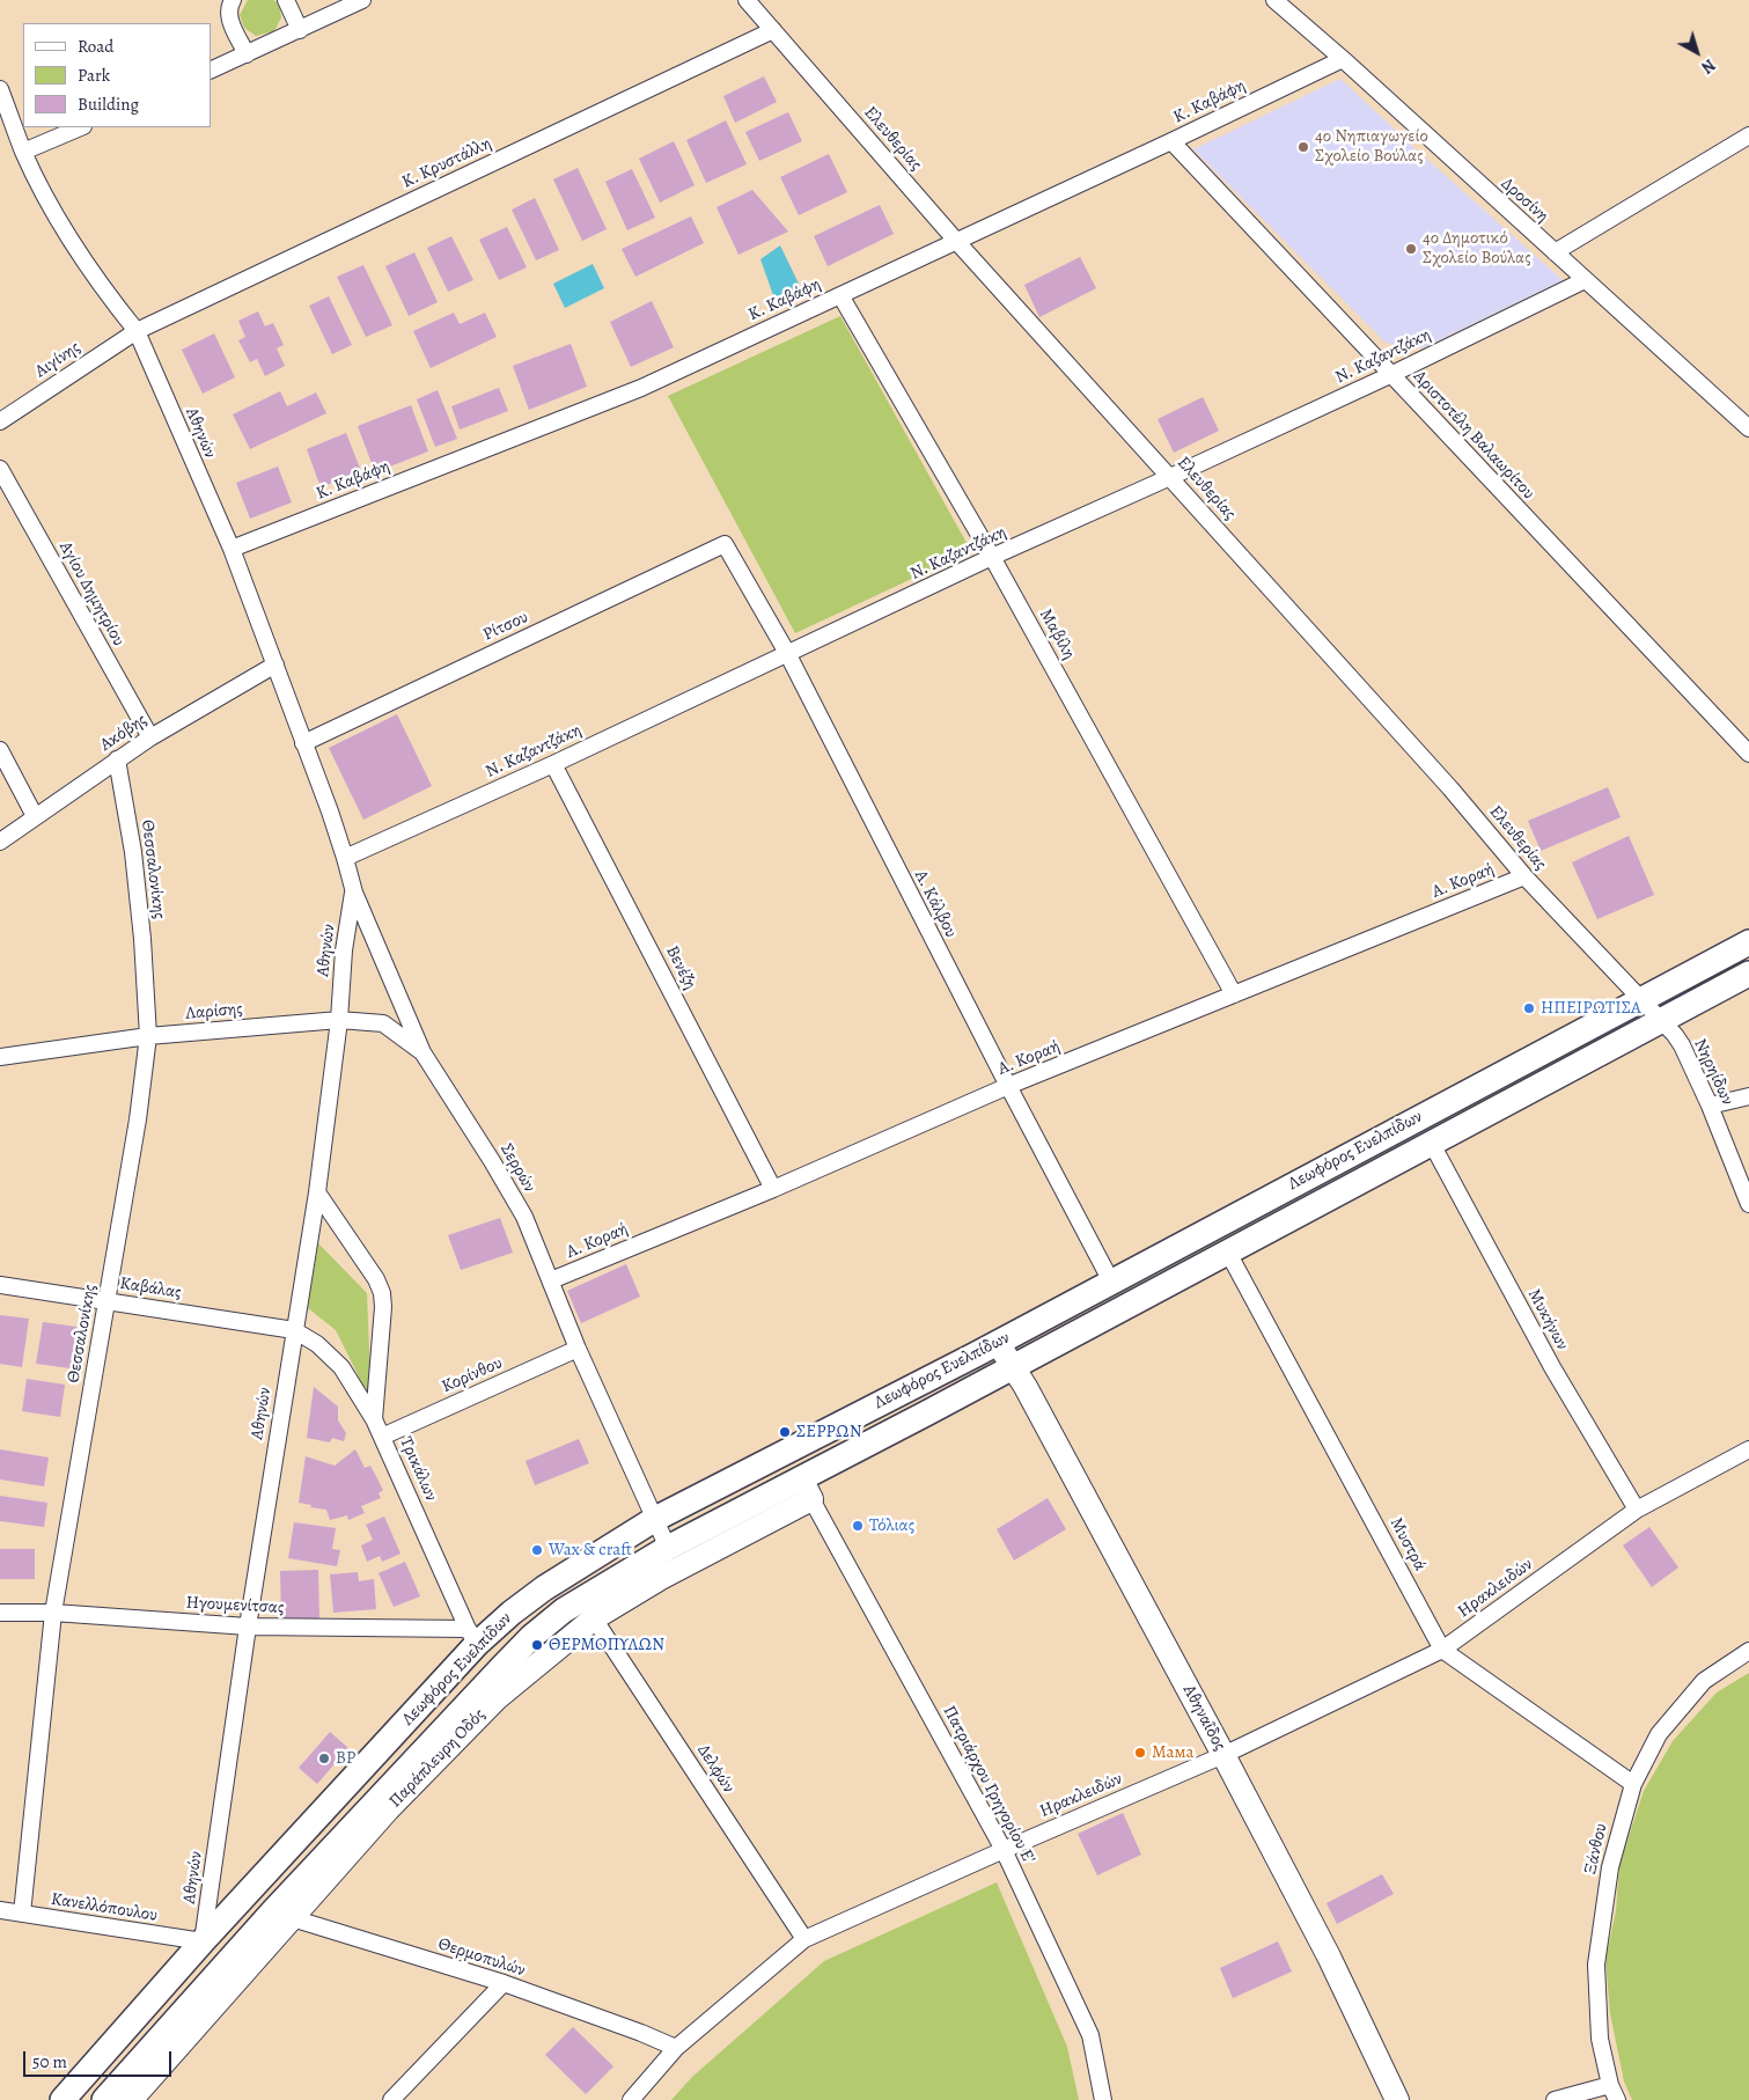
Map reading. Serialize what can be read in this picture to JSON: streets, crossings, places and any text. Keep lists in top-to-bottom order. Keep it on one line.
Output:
{"streets":{"main road":["Λεωφόρος Ευελπίδων"],"street":["Κ. Καβάφη","Ελευθερίας","Κ. Κρυστάλλη","Δροσίνη","Ν. Καζαντζάκη","Αιγίνης","Αθηνών","Αριστοτέλη Βαλαωρίτου","Αγίου Δημητρίου","Ρίτσου","Μαβίλη","Ακόβης","Θεσσαλονίκης","Α. Κοραή","A. Κάλβου","Βενέζη","Λαρίσης","Νηρηίδων","Σερρών","Καβάλας","Μυκήνων","Κορίνθου","Τρικάλων","Μυστρά","Ηρακλειδών","Ηγουμενίτσας","Αθηναΐδος","Παράπλευρη Οδός","Δελφών","Πατριάρχου Γρηγορίου Ε'","Ξάνθου","Κανελλόπουλου","Θερμοπυλών"]},"crossings":[["Κ. Καβάφη","Ελευθερίας"],["Κ. Καβάφη","Δροσίνη"],["Κ. Καβάφη","Αθηνών"],["Κ. Καβάφη","Αριστοτέλη Βαλαωρίτου"],["Κ. Καβάφη","Μαβίλη"],["Ελευθερίας","Κ. Κρυστάλλη"],["Ελευθερίας","Ν. Καζαντζάκη"],["Ελευθερίας","Α. Κοραή"],["Ελευθερίας","Νηρηίδων"],["Ελευθερίας","Λεωφόρος Ευελπίδων"],["Κ. Κρυστάλλη","Αιγίνης"],["Κ. Κρυστάλλη","Αθηνών"],["Δροσίνη","Ν. Καζαντζάκη"],["Ν. Καζαντζάκη","Αριστοτέλη Βαλαωρίτου"],["Ν. Καζαντζάκη","Μαβίλη"],["Ν. Καζαντζάκη","A. Κάλβου"],["Ν. Καζαντζάκη","Βενέζη"],["Ν. Καζαντζάκη","Σερρών"],["Αιγίνης","Αθηνών"],["Αθηνών","Ρίτσου"],["Αθηνών","Ακόβης"],["Αθηνών","Λαρίσης"],["Αθηνών","Λεωφόρος Ευελπίδων"],["Αθηνών","Σερρών"],["Αθηνών","Καβάλας"],["Αθηνών","Τρικάλων"],["Αθηνών","Ηγουμενίτσας"],["Αθηνών","Κανελλόπουλου"],["Αγίου Δημητρίου","Ακόβης"],["Ρίτσου","A. Κάλβου"],["Μαβίλη","Α. Κοραή"],["Ακόβης","Θεσσαλονίκης"],["Θεσσαλονίκης","Λαρίσης"],["Θεσσαλονίκης","Καβάλας"],["Θεσσαλονίκης","Ηγουμενίτσας"],["Θεσσαλονίκης","Κανελλόπουλου"],["Α. Κοραή","A. Κάλβου"],["Α. Κοραή","Βενέζη"],["Α. Κοραή","Σερρών"],["A. Κάλβου","Λεωφόρος Ευελπίδων"],["Λαρίσης","Σερρών"],["Νηρηίδων","Λεωφόρος Ευελπίδων"],["Λεωφόρος Ευελπίδων","Σερρών"],["Λεωφόρος Ευελπίδων","Μυκήνων"],["Λεωφόρος Ευελπίδων","Τρικάλων"],["Λεωφόρος Ευελπίδων","Μυστρά"],["Λεωφόρος Ευελπίδων","Ηγουμενίτσας"],["Λεωφόρος Ευελπίδων","Αθηναΐδος"],["Λεωφόρος Ευελπίδων","Παράπλευρη Οδός"],["Λεωφόρος Ευελπίδων","Πατριάρχου Γρηγορίου Ε'"],["Λεωφόρος Ευελπίδων","Κανελλόπουλου"],["Λεωφόρος Ευελπίδων","Θερμοπυλών"],["Σερρών","Κορίνθου"],["Καβάλας","Τρικάλων"],["Μυκήνων","Ηρακλειδών"],["Κορίνθου","Τρικάλων"],["Τρικάλων","Ηγουμενίτσας"],["Μυστρά","Ηρακλειδών"],["Μυστρά","Ξάνθου"],["Ηρακλειδών","Αθηναΐδος"],["Ηρακλειδών","Δελφών"],["Ηρακλειδών","Πατριάρχου Γρηγορίου Ε'"],["Ηρακλειδών","Θερμοπυλών"],["Παράπλευρη Οδός","Δελφών"],["Παράπλευρη Οδός","Πατριάρχου Γρηγορίου Ε'"],["Παράπλευρη Οδός","Θερμοπυλών"]],"places":["4ο Νηπιαγωγείο Σχολείο Βούλας","4ο Δημοτικό Σχολείο Βούλας","ΗΠΕΙΡΩΤΙΣΑ","ΣΕΡΡΩΝ","Τόλιας","Wax & craft","ΘΕΡΜΟΠΥΛΩΝ","Мама","BP"],"legend":["Road","Park","Building"],"scale_bar":"50 m","north":"bottom right"}
